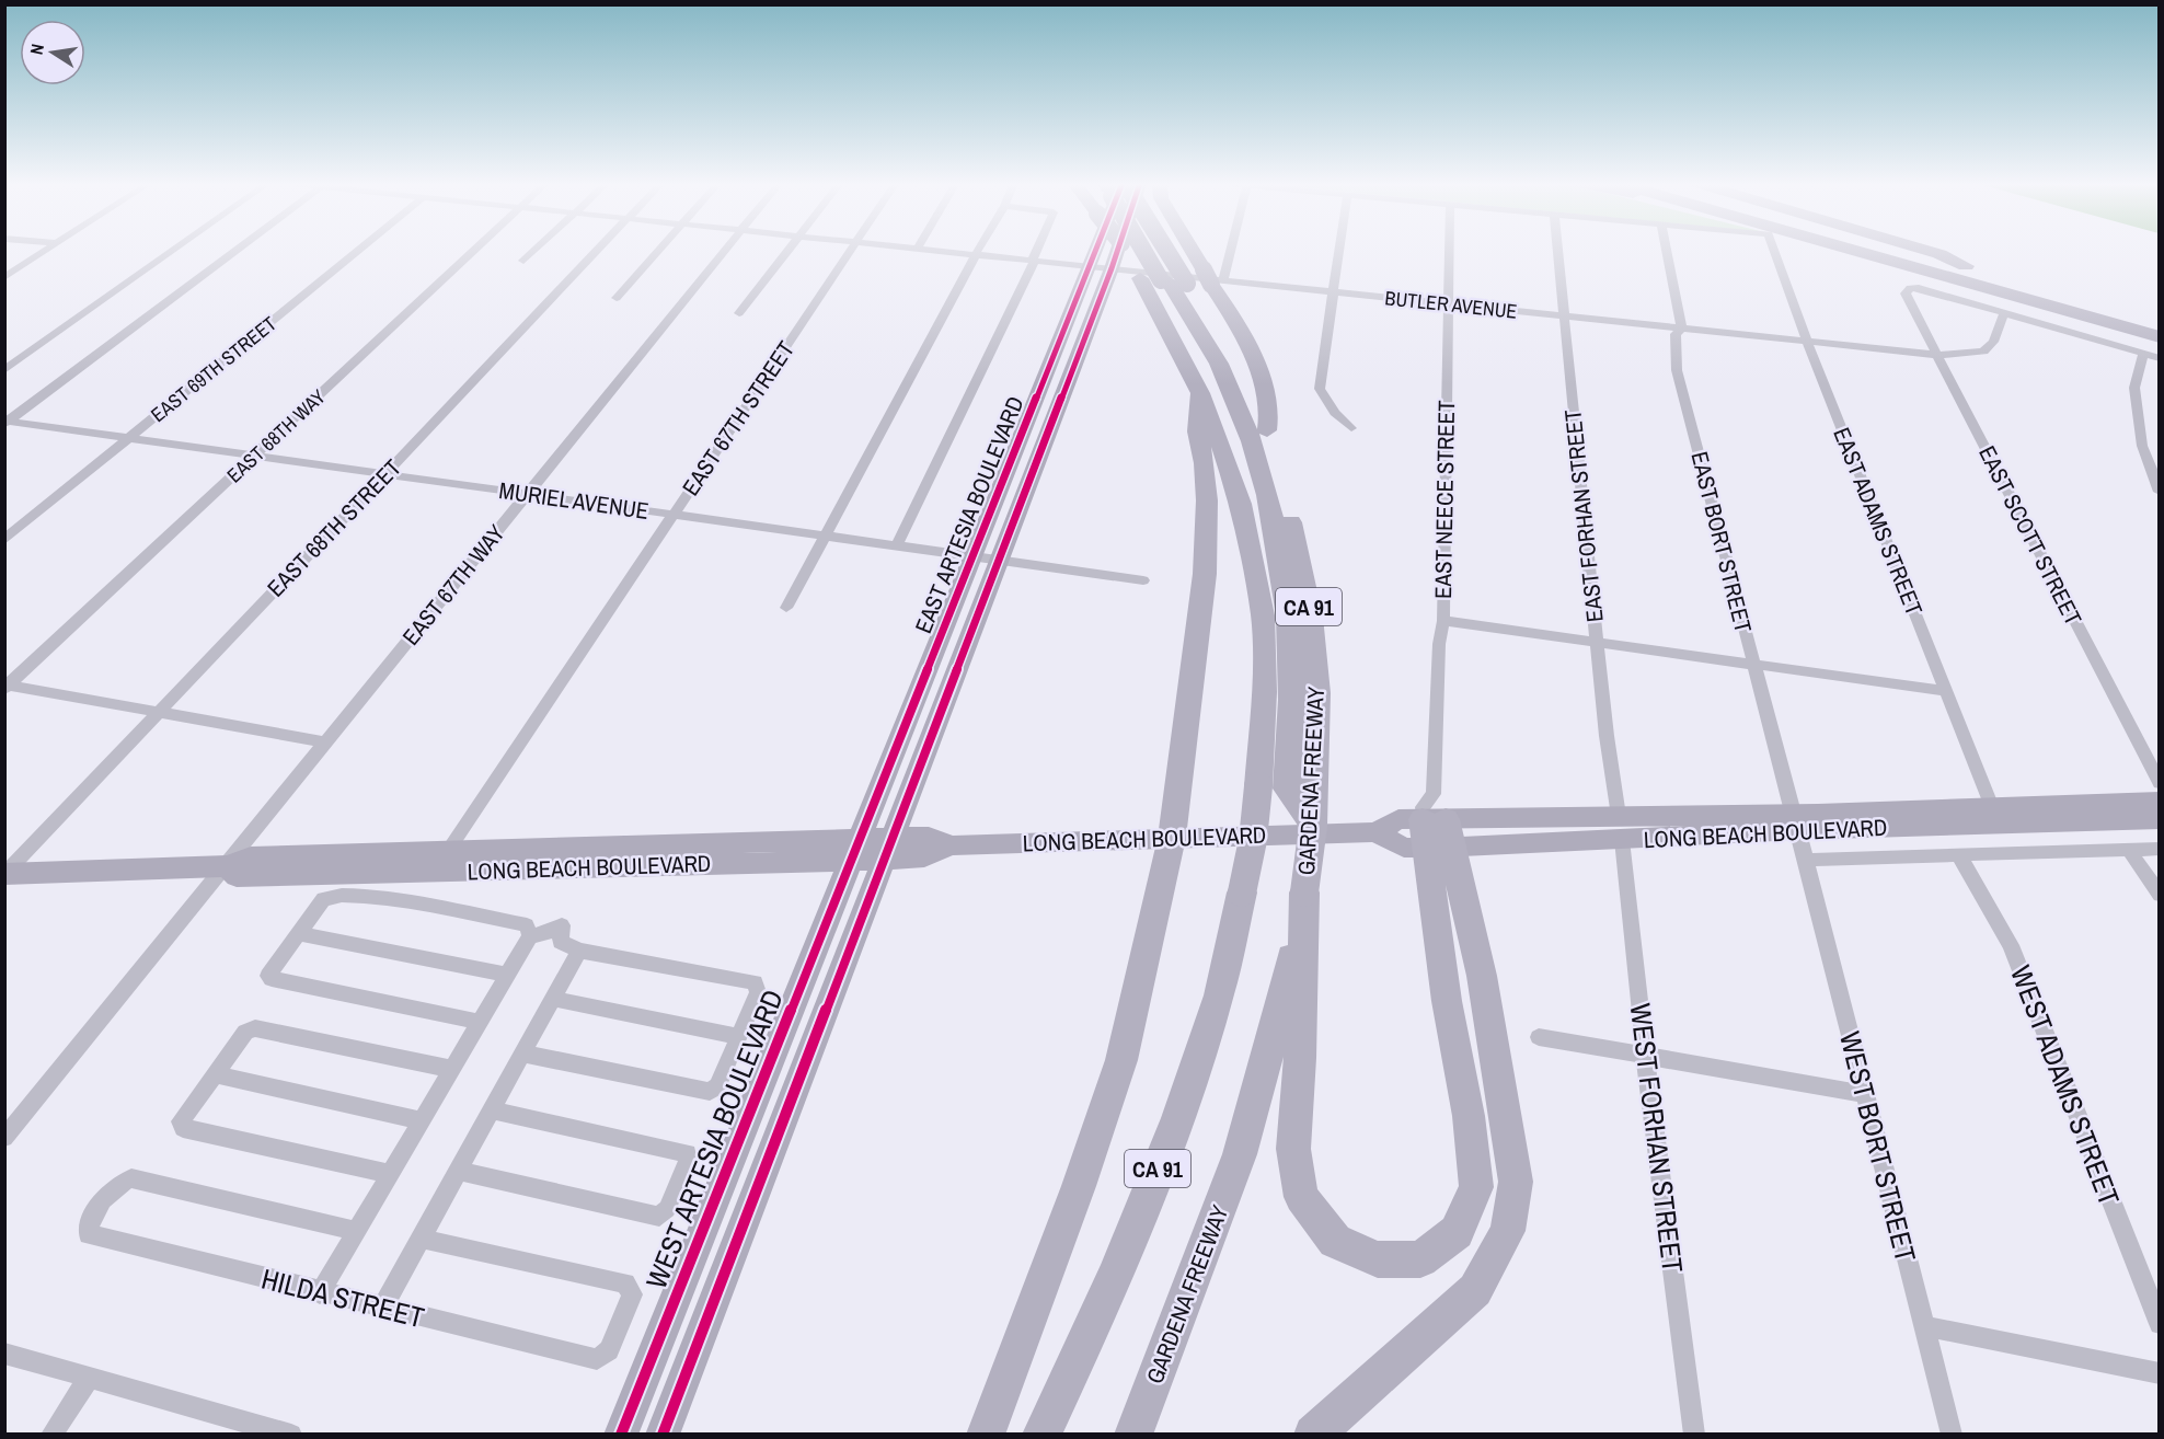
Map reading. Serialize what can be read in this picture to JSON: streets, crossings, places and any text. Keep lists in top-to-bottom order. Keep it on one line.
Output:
{"streets":{"highway":["CA 91","GARDENA FREEWAY"],"main road":["EAST ARTESIA BOULEVARD","LONG BEACH BOULEVARD","WEST ARTESIA BOULEVARD"],"street":["BUTLER AVENUE","EAST 69TH STREET","EAST 67TH STREET","EAST 68TH WAY","EAST NEECE STREET","MURIEL AVENUE","EAST FORHAN STREET","EAST ADAMS STREET","EAST 68TH STREET","EAST SCOTT STREET","EAST BORT STREET","EAST 67TH WAY","WEST ADAMS STREET","WEST FORHAN STREET","WEST BORT STREET","HILDA STREET"]},"crossings":[["BUTLER AVENUE","EAST NEECE STREET"],["BUTLER AVENUE","EAST ARTESIA BOULEVARD"],["BUTLER AVENUE","EAST FORHAN STREET"],["BUTLER AVENUE","EAST ADAMS STREET"],["BUTLER AVENUE","EAST SCOTT STREET"],["BUTLER AVENUE","EAST BORT STREET"],["EAST 69TH STREET","MURIEL AVENUE"],["EAST 67TH STREET","MURIEL AVENUE"],["EAST 67TH STREET","LONG BEACH BOULEVARD"],["EAST 68TH WAY","MURIEL AVENUE"],["EAST NEECE STREET","LONG BEACH BOULEVARD"],["MURIEL AVENUE","EAST ARTESIA BOULEVARD"],["MURIEL AVENUE","EAST 68TH STREET"],["MURIEL AVENUE","EAST 67TH WAY"],["EAST ARTESIA BOULEVARD","LONG BEACH BOULEVARD"],["EAST ARTESIA BOULEVARD","WEST ARTESIA BOULEVARD"],["EAST FORHAN STREET","LONG BEACH BOULEVARD"],["EAST FORHAN STREET","WEST FORHAN STREET"],["EAST ADAMS STREET","LONG BEACH BOULEVARD"],["EAST 68TH STREET","LONG BEACH BOULEVARD"],["EAST BORT STREET","LONG BEACH BOULEVARD"],["EAST BORT STREET","WEST BORT STREET"],["EAST 67TH WAY","LONG BEACH BOULEVARD"],["LONG BEACH BOULEVARD","WEST FORHAN STREET"],["LONG BEACH BOULEVARD","WEST ARTESIA BOULEVARD"]],"north":"left"}
